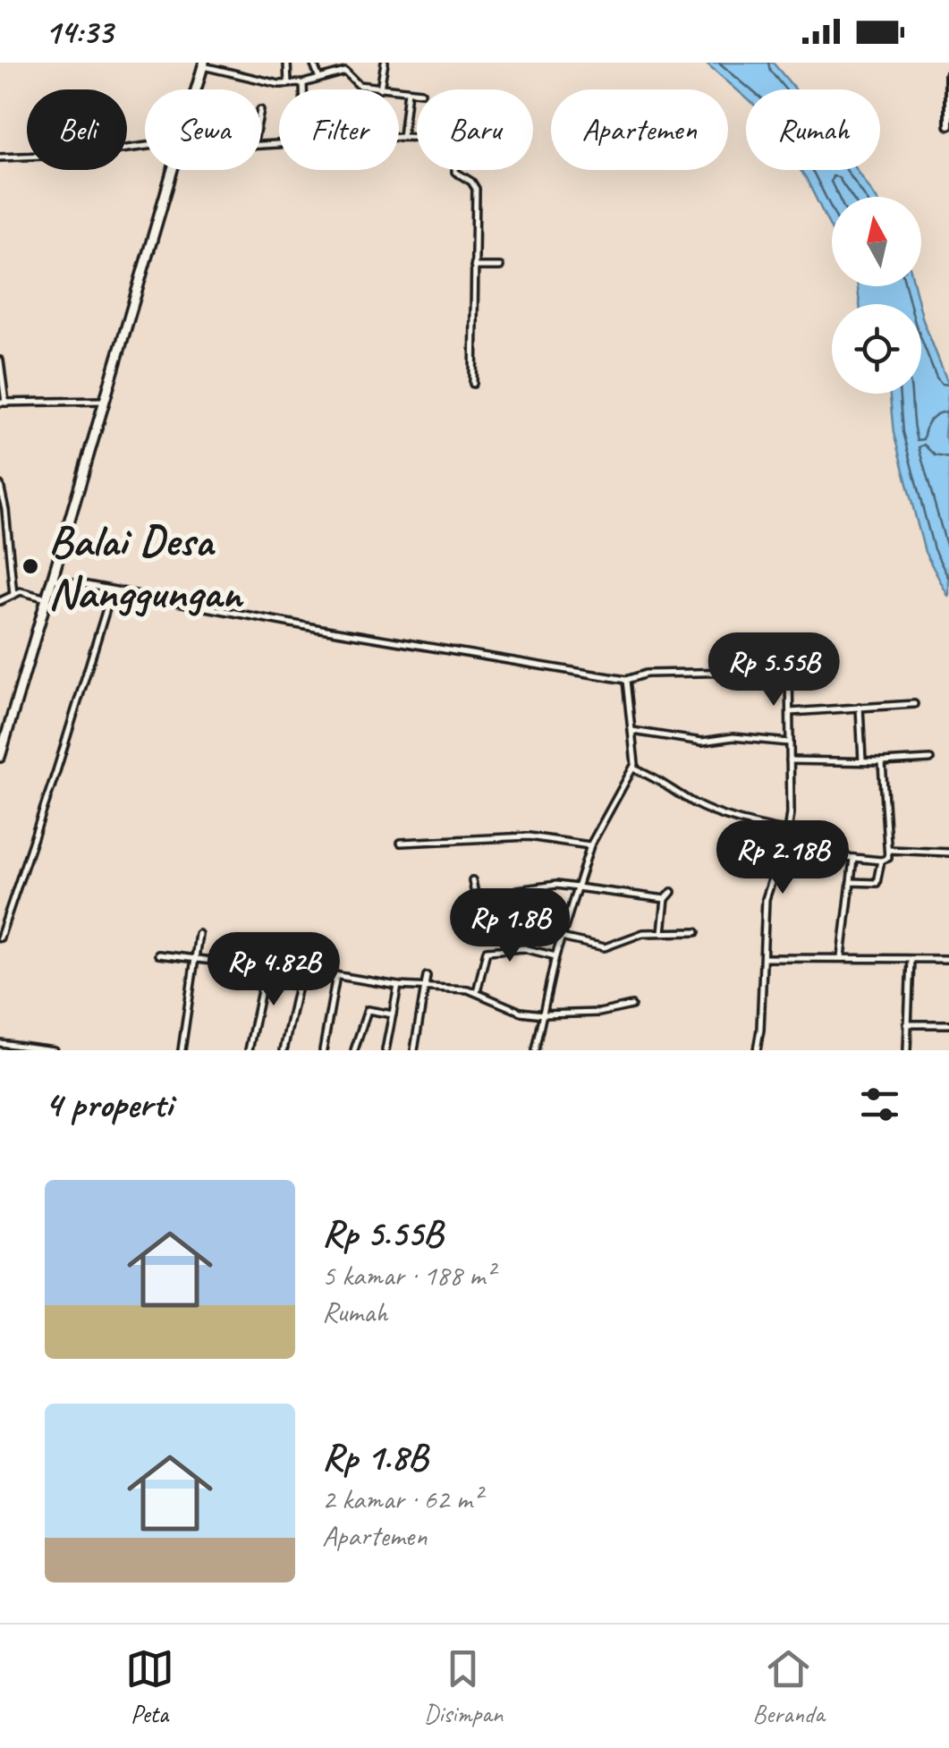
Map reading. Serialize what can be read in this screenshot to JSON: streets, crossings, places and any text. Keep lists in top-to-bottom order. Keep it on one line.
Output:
{"places":["Balai Desa Nanggungan"],"north":"top","page":{"status":"14:33","chip":["Beli","Sewa","Filter","Baru","Apartemen","Rumah"],"price":["Rp 5.55B","Rp 2.18B","Rp 1.8B","Rp 4.82B"],"heading":"4 properti","list":[{"name":"Rp 5.55B","note":"5 kamar · 188 m² · Rumah"},{"name":"Rp 1.8B","note":"2 kamar · 62 m² · Apartemen"}],"tabs":["Peta","Disimpan","Beranda"]}}
